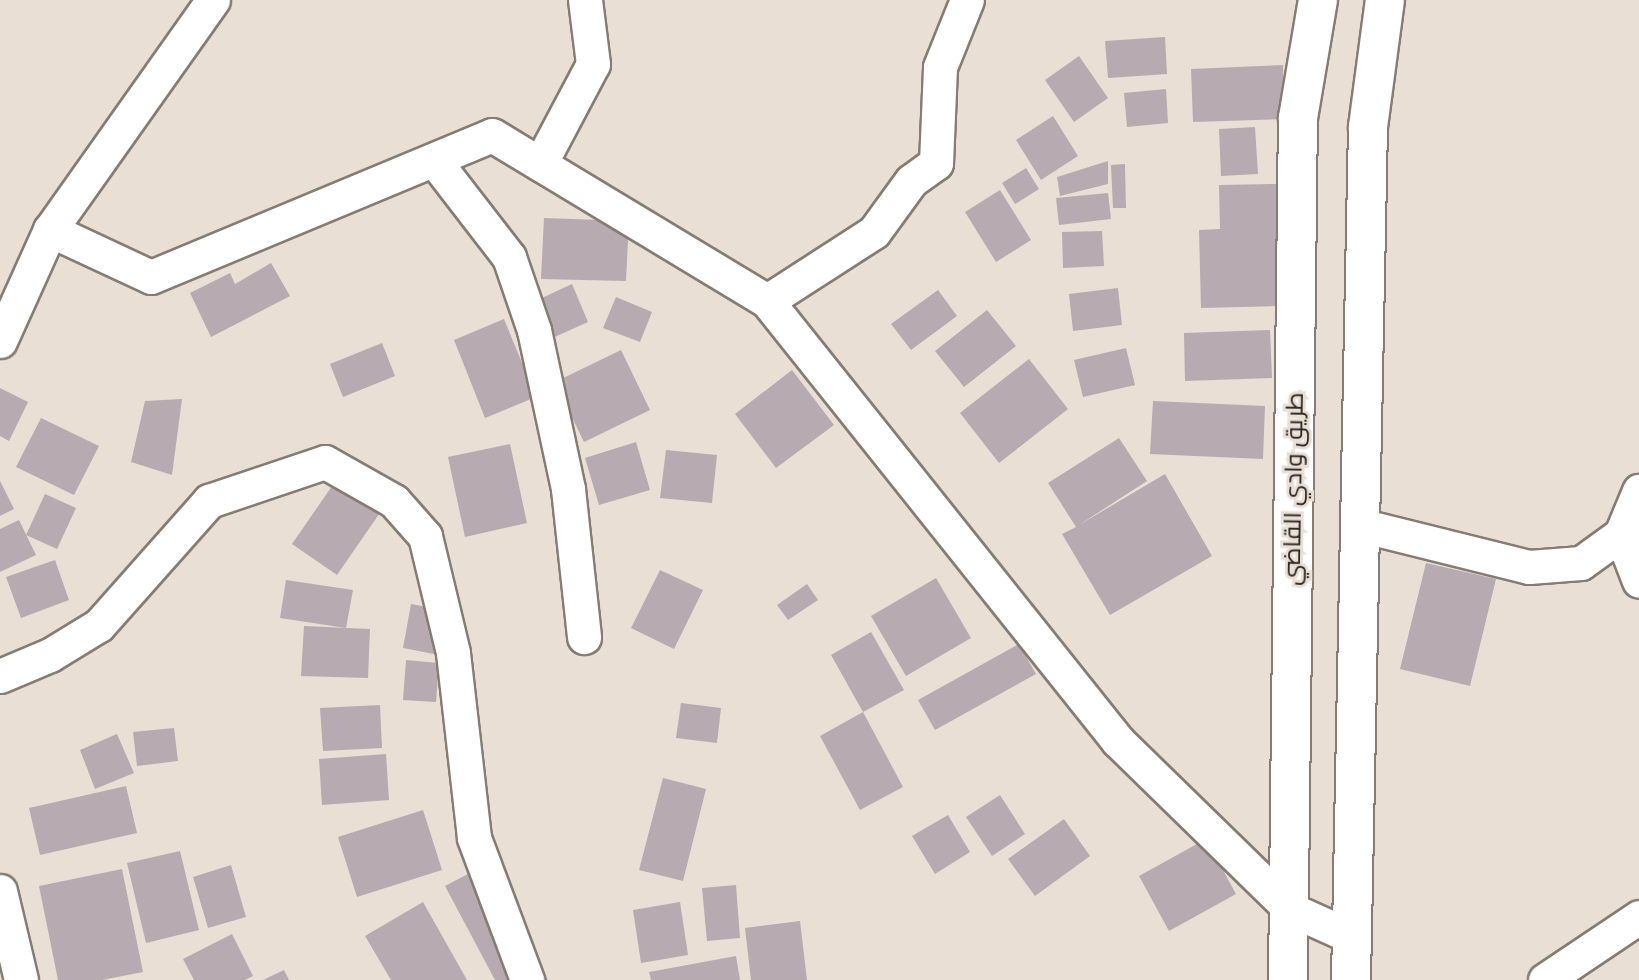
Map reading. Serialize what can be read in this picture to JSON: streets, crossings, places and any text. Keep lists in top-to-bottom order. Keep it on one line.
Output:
{"streets":{"main road":["طريق وادي القاضي"]}}
